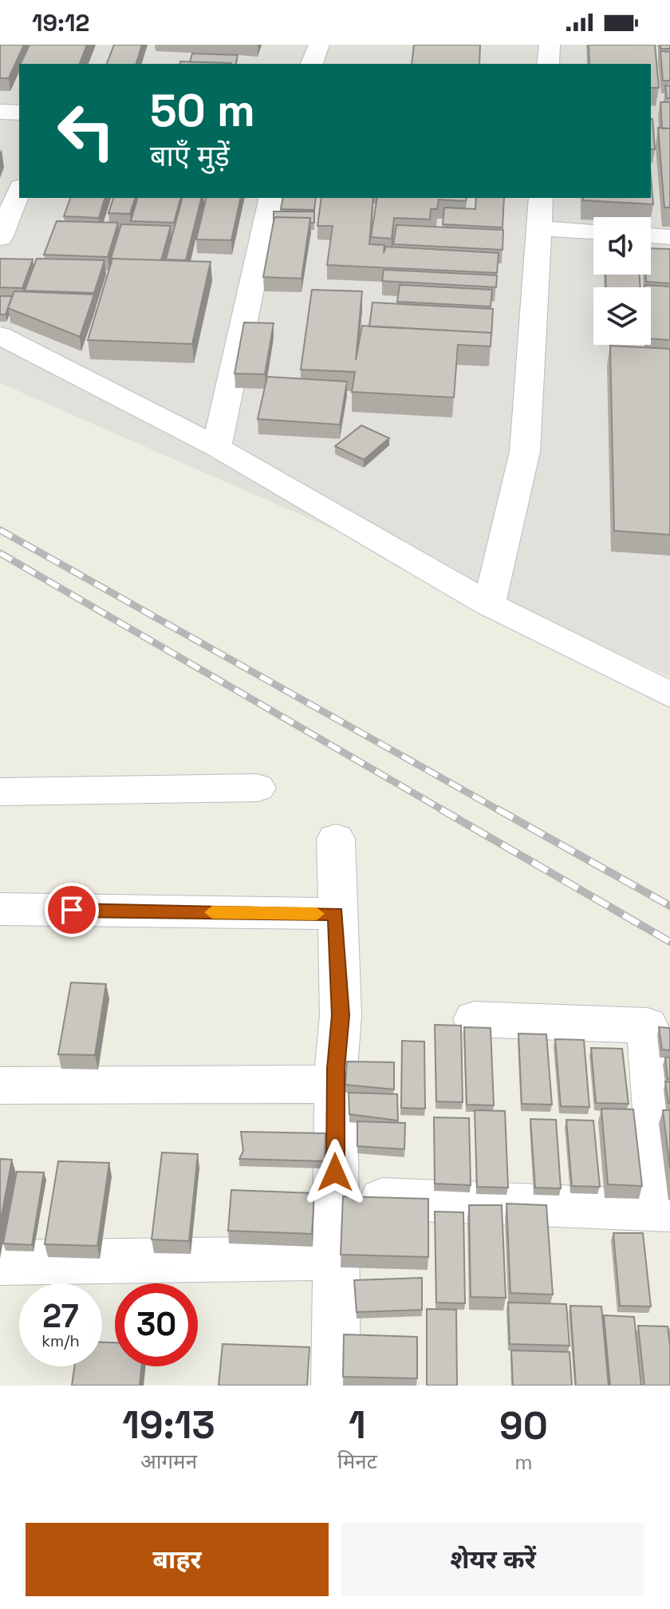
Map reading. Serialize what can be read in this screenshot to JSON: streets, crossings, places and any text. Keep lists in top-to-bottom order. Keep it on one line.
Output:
{"page":{"status":"19:12","turn":["50 m","बाएँ मुड़ें"],"speed":"27 km/h","limit":"30","eta":["19:13","आगमन","1","मिनट","90","m"],"buttons":["बाहर","शेयर करें"]}}
